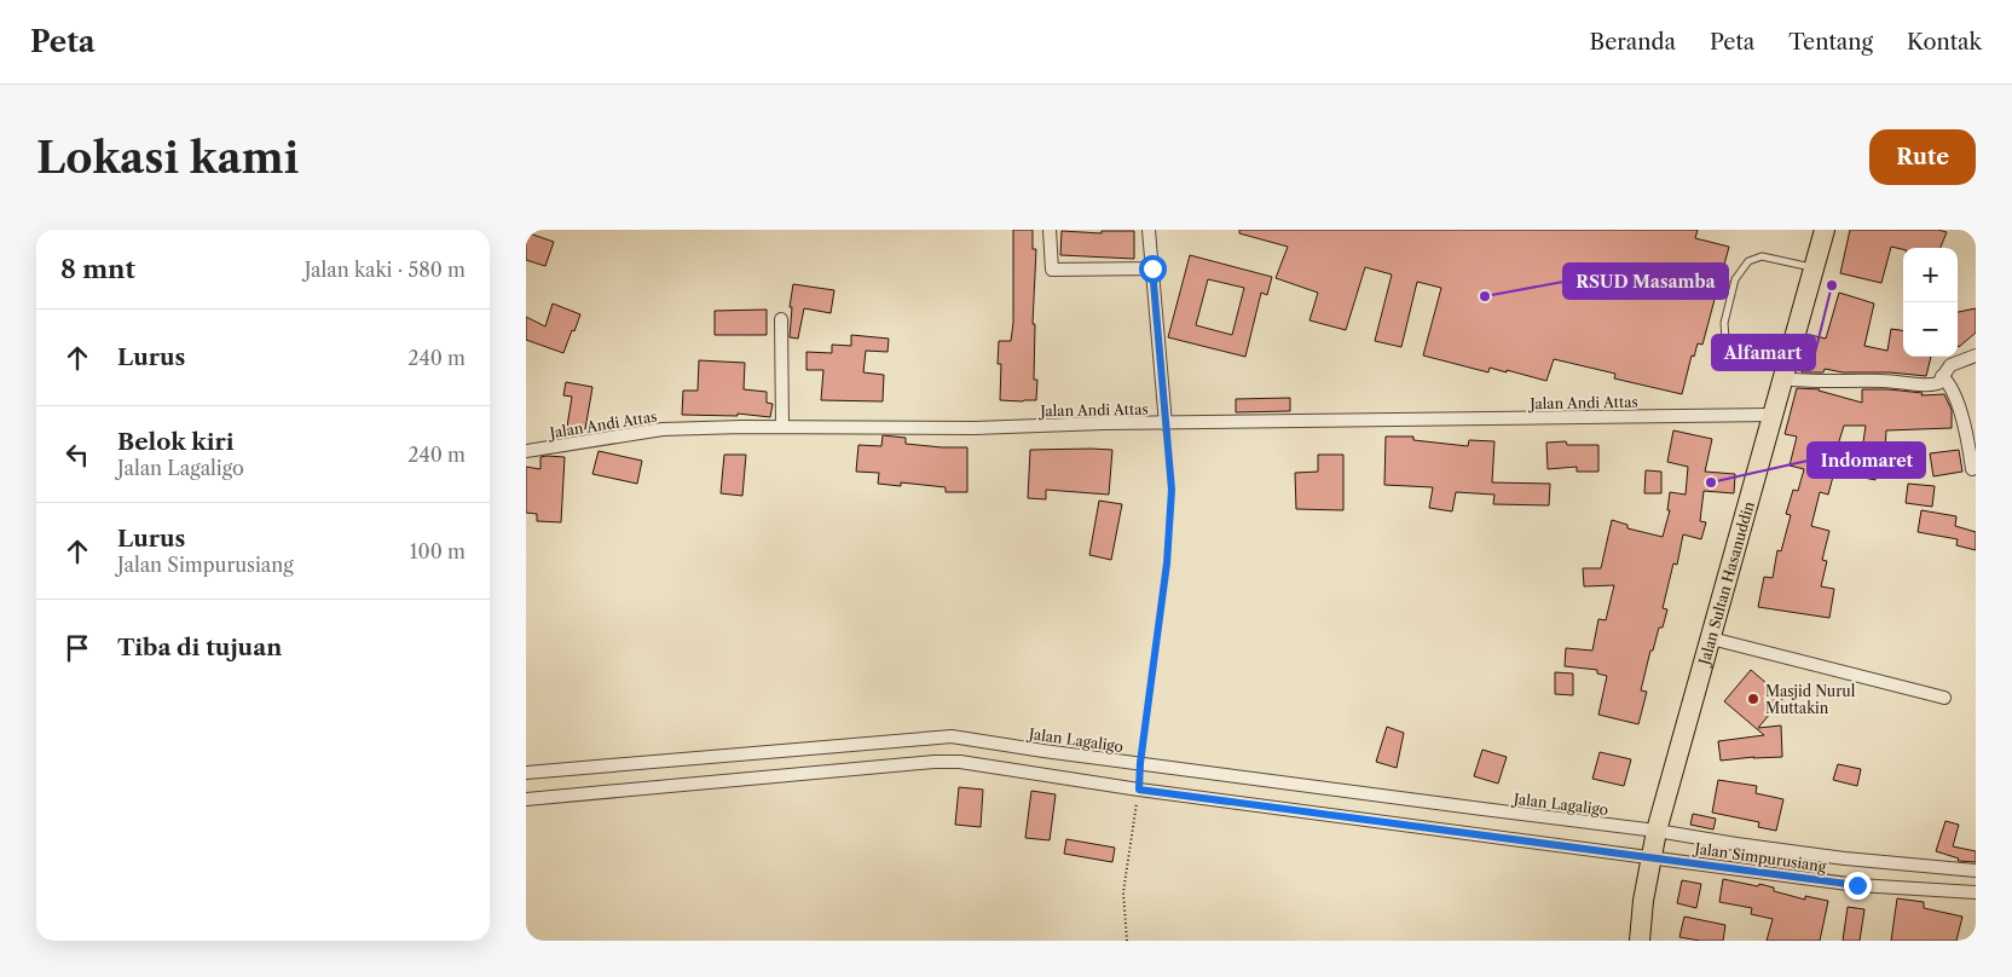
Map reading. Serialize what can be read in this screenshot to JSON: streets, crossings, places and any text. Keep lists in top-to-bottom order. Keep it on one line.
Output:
{"streets":{"highway":["Jalan Sultan Hasanuddin"],"street":["Jalan Andi Attas","Jalan Lagaligo","Jalan Simpurusiang"]},"crossings":[["Jalan Andi Attas","Jalan Sultan Hasanuddin"],["Jalan Sultan Hasanuddin","Jalan Lagaligo"],["Jalan Sultan Hasanuddin","Jalan Simpurusiang"],["Jalan Lagaligo","Jalan Simpurusiang"]],"places":["Alfamart","RSUD Masamba","Indomaret","Masjid Nurul Muttakin"],"page":{"header":"Peta","nav":["Beranda","Peta","Tentang","Kontak"],"buttons":"Rute","title":"Lokasi kami","heading":["8 mnt","Jalan kaki · 580 m"],"map_buttons":["+","−"],"list":[["Lurus","240 m"],["Belok kiri","Jalan Lagaligo","240 m"],["Lurus","Jalan Simpurusiang","100 m"],"Tiba di tujuan"]}}
